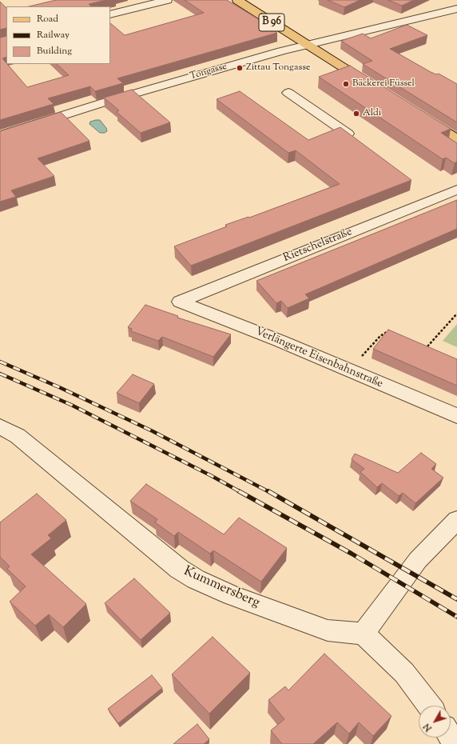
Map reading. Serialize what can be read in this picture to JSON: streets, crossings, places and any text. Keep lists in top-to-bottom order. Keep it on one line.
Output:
{"streets":{"main road":["B 96"],"street":["Tongasse","Rietschelstraße","Verlängerte Eisenbahnstraße","Kummersberg"]},"crossings":[["B 96","Tongasse"],["Rietschelstraße","Verlängerte Eisenbahnstraße"]],"places":["Zittau Tongasse","Bäckerei Füssel","Aldi"],"legend":["Road","Railway","Building"],"north":"bottom left"}
